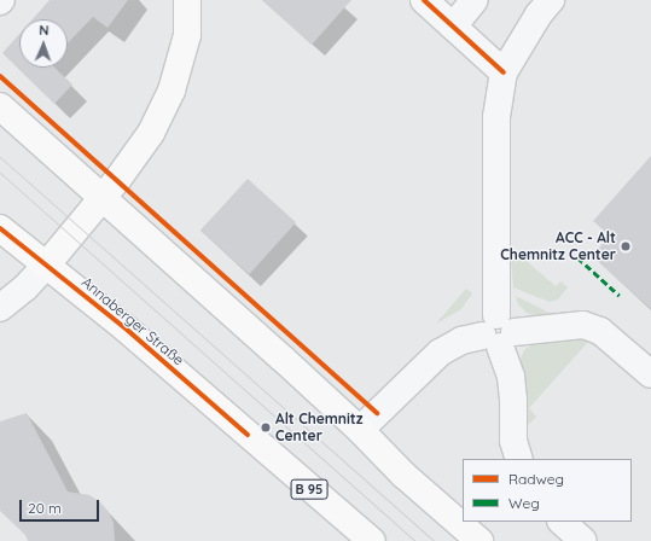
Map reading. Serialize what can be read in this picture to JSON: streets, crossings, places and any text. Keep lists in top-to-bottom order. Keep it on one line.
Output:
{"streets":{"main road":["Annaberger Straße","B 95"]},"places":["ACC - Alt Chemnitz Center","Alt Chemnitz Center"],"legend":["Radweg","Weg"],"scale_bar":"20 m","north":"top"}
